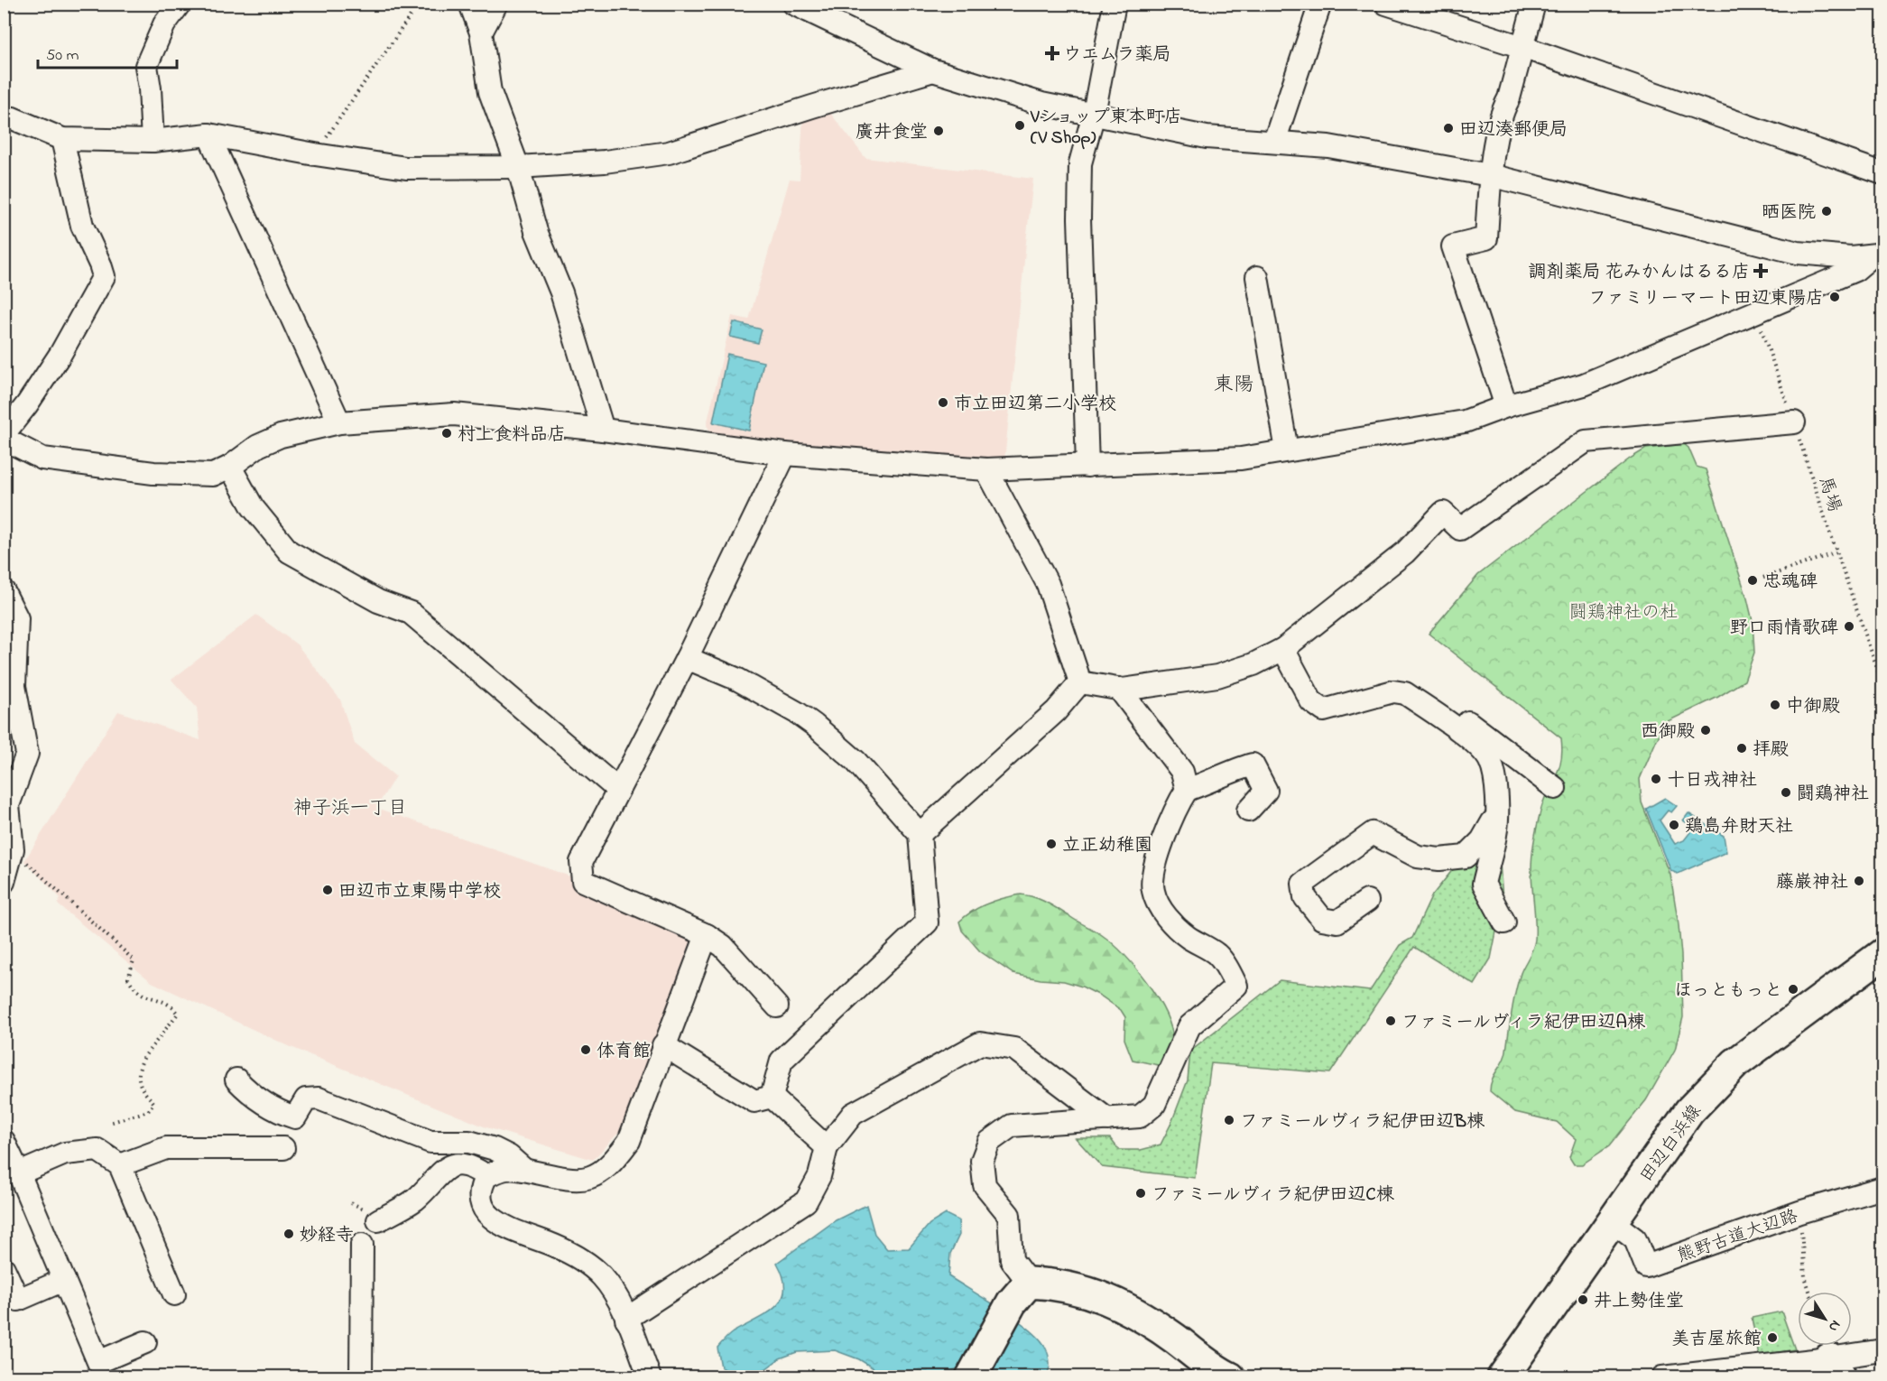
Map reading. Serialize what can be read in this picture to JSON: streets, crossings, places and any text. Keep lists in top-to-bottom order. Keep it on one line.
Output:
{"streets":{"main road":["田辺白浜線"],"street":["熊野古道大辺路"],"path":["馬場"]},"crossings":[["田辺白浜線","熊野古道大辺路"]],"districts":["東陽","神子浜一丁目"],"parks":["闘鶏神社の杜"],"places":{"health":["ウエムラ薬局","調剤薬局 花みかんはるる店"],"other":["Vショップ東本町店 (V Shop)","田辺湊郵便局","廣井食堂","晒医院","ファミリーマート田辺東陽店","市立田辺第二小学校","村上食料品店","忠魂碑","野口雨情歌碑","中御殿","西御殿","拝殿","十日戎神社","闘鶏神社","鶏島弁財天社","立正幼稚園","藤巌神社","田辺市立東陽中学校","ほっともっと","ファミールヴィラ紀伊田辺A棟","体育館","ファミールヴィラ紀伊田辺B棟","ファミールヴィラ紀伊田辺C棟","妙経寺","井上勢佳堂","美吉屋旅館"]},"scale_bar":"50 m","north":"bottom right"}
